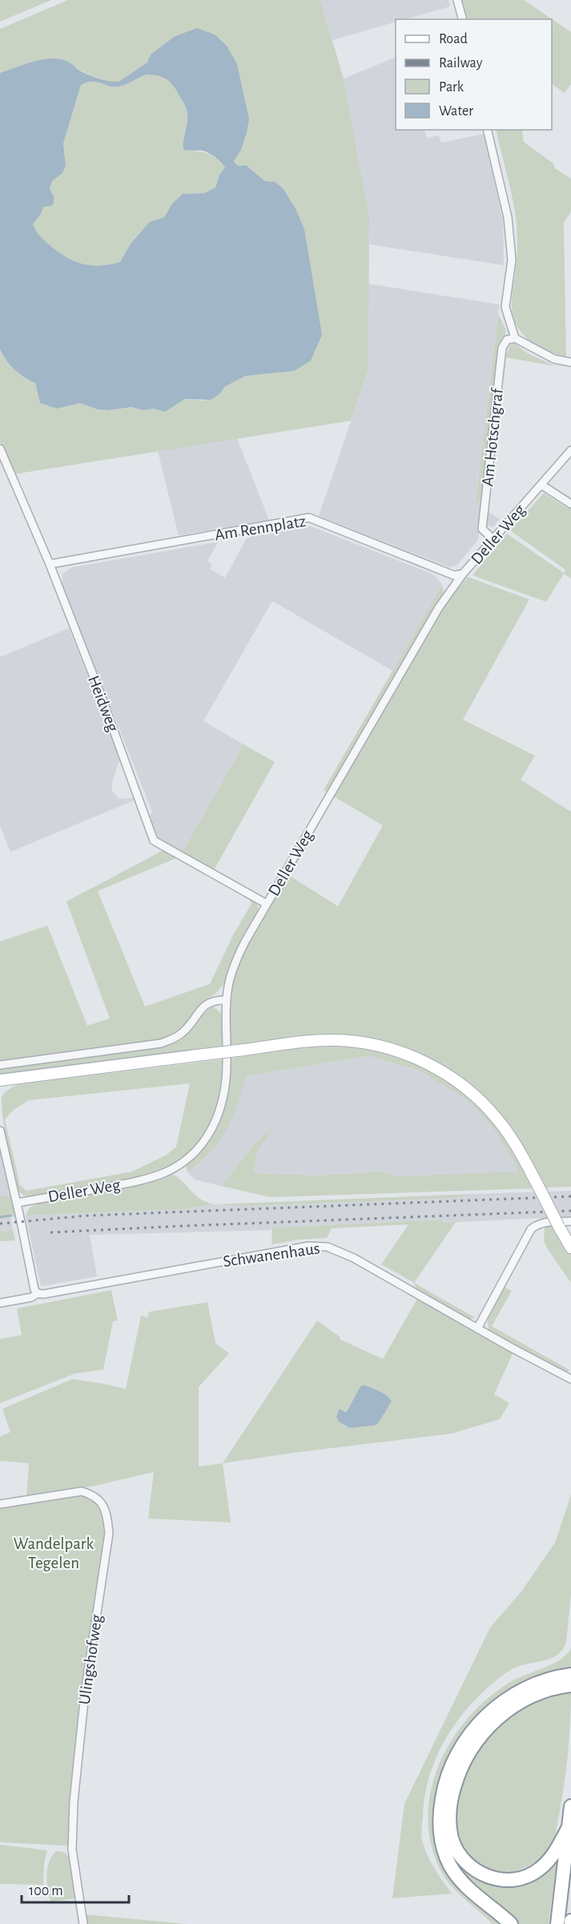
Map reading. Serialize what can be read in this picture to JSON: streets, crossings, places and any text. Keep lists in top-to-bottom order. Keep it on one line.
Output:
{"streets":{"street":["Am Hotschgraf","Am Rennplatz","Deller Weg","Heidweg","Schwanenhaus","Ulingshofweg"]},"crossings":[["Am Hotschgraf","Deller Weg"],["Am Rennplatz","Deller Weg"],["Am Rennplatz","Heidweg"],["Deller Weg","Heidweg"]],"parks":["Wandelpark Tegelen"],"legend":["Road","Railway","Park","Water"],"scale_bar":"100 m"}
